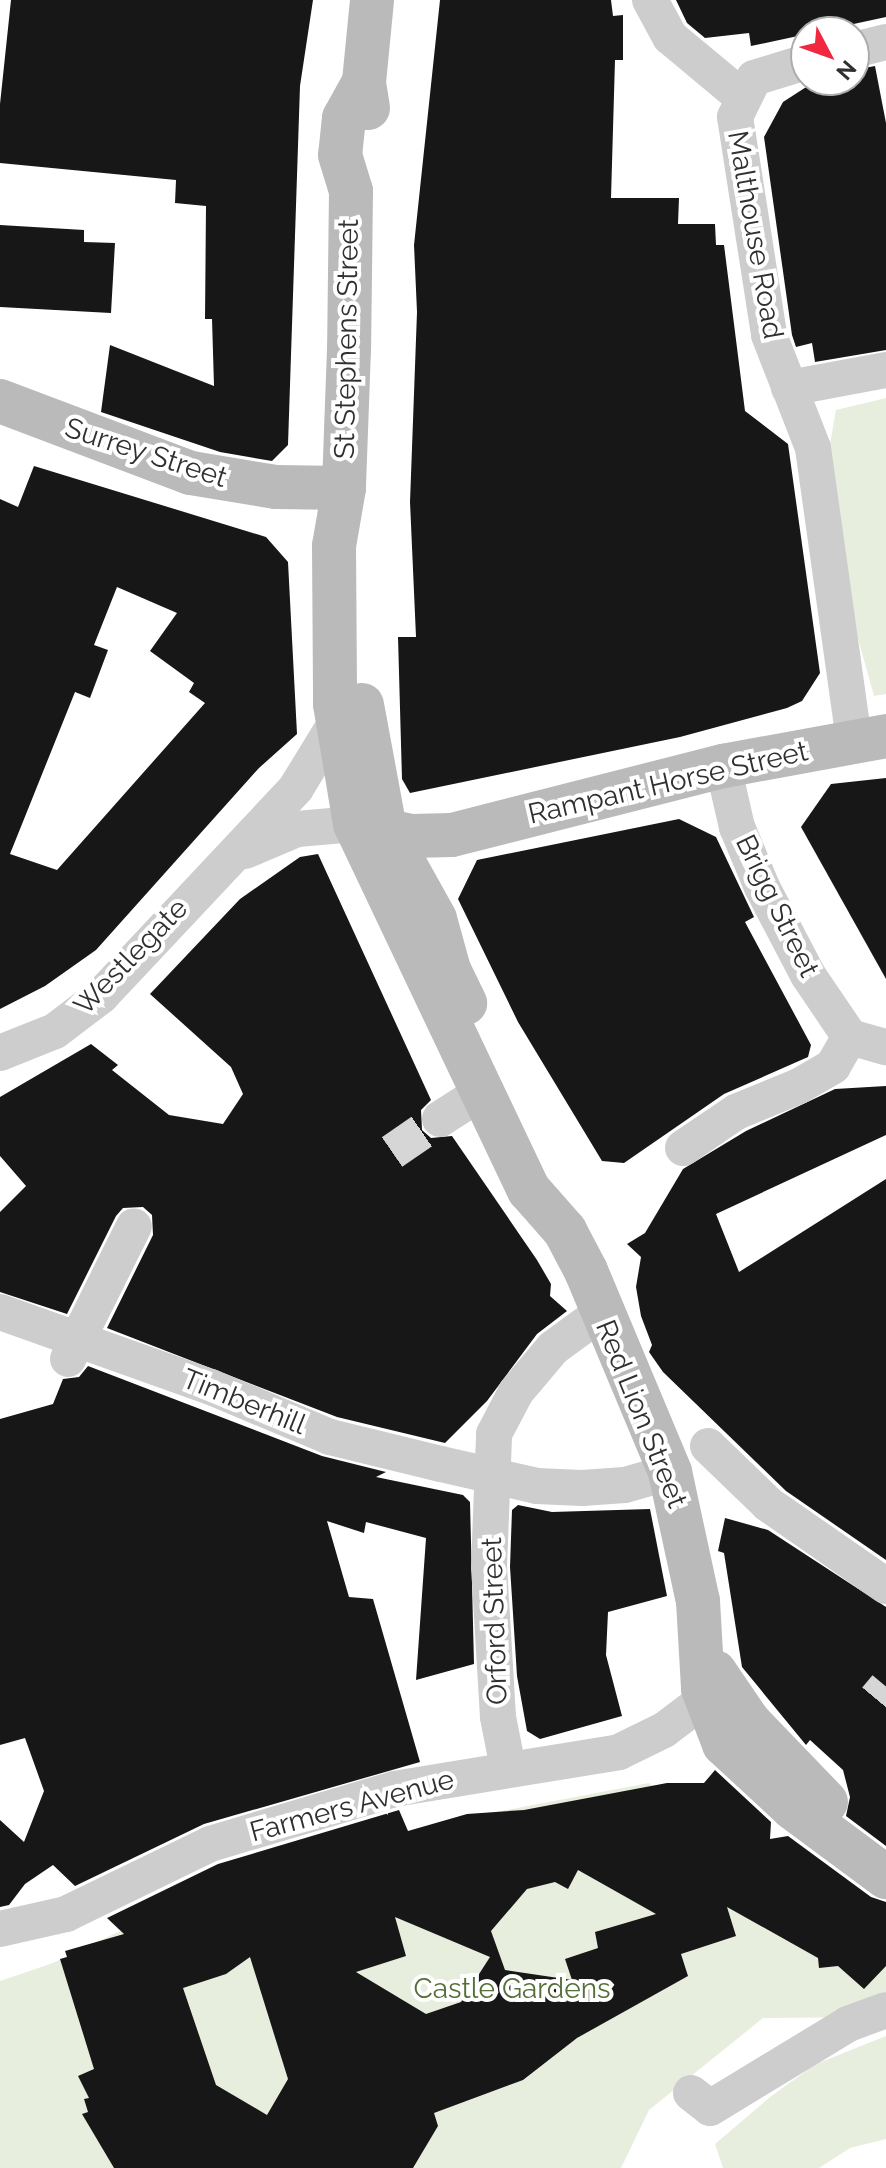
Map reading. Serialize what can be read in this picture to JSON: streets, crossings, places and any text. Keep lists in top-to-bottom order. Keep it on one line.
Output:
{"streets":{"street":["Malthouse Road","St Stephens Street","Surrey Street","Rampant Horse Street","Brigg Street","Westlegate","Timberhill","Red Lion Street","Orford Street","Farmers Avenue"]},"crossings":[["Malthouse Road","Rampant Horse Street"],["St Stephens Street","Surrey Street"],["St Stephens Street","Rampant Horse Street"],["St Stephens Street","Westlegate"],["St Stephens Street","Red Lion Street"],["Rampant Horse Street","Brigg Street"],["Rampant Horse Street","Westlegate"],["Rampant Horse Street","Red Lion Street"],["Westlegate","Red Lion Street"],["Timberhill","Red Lion Street"],["Timberhill","Orford Street"],["Red Lion Street","Orford Street"],["Red Lion Street","Farmers Avenue"],["Orford Street","Farmers Avenue"]],"parks":["Castle Gardens"],"north":"bottom right"}
